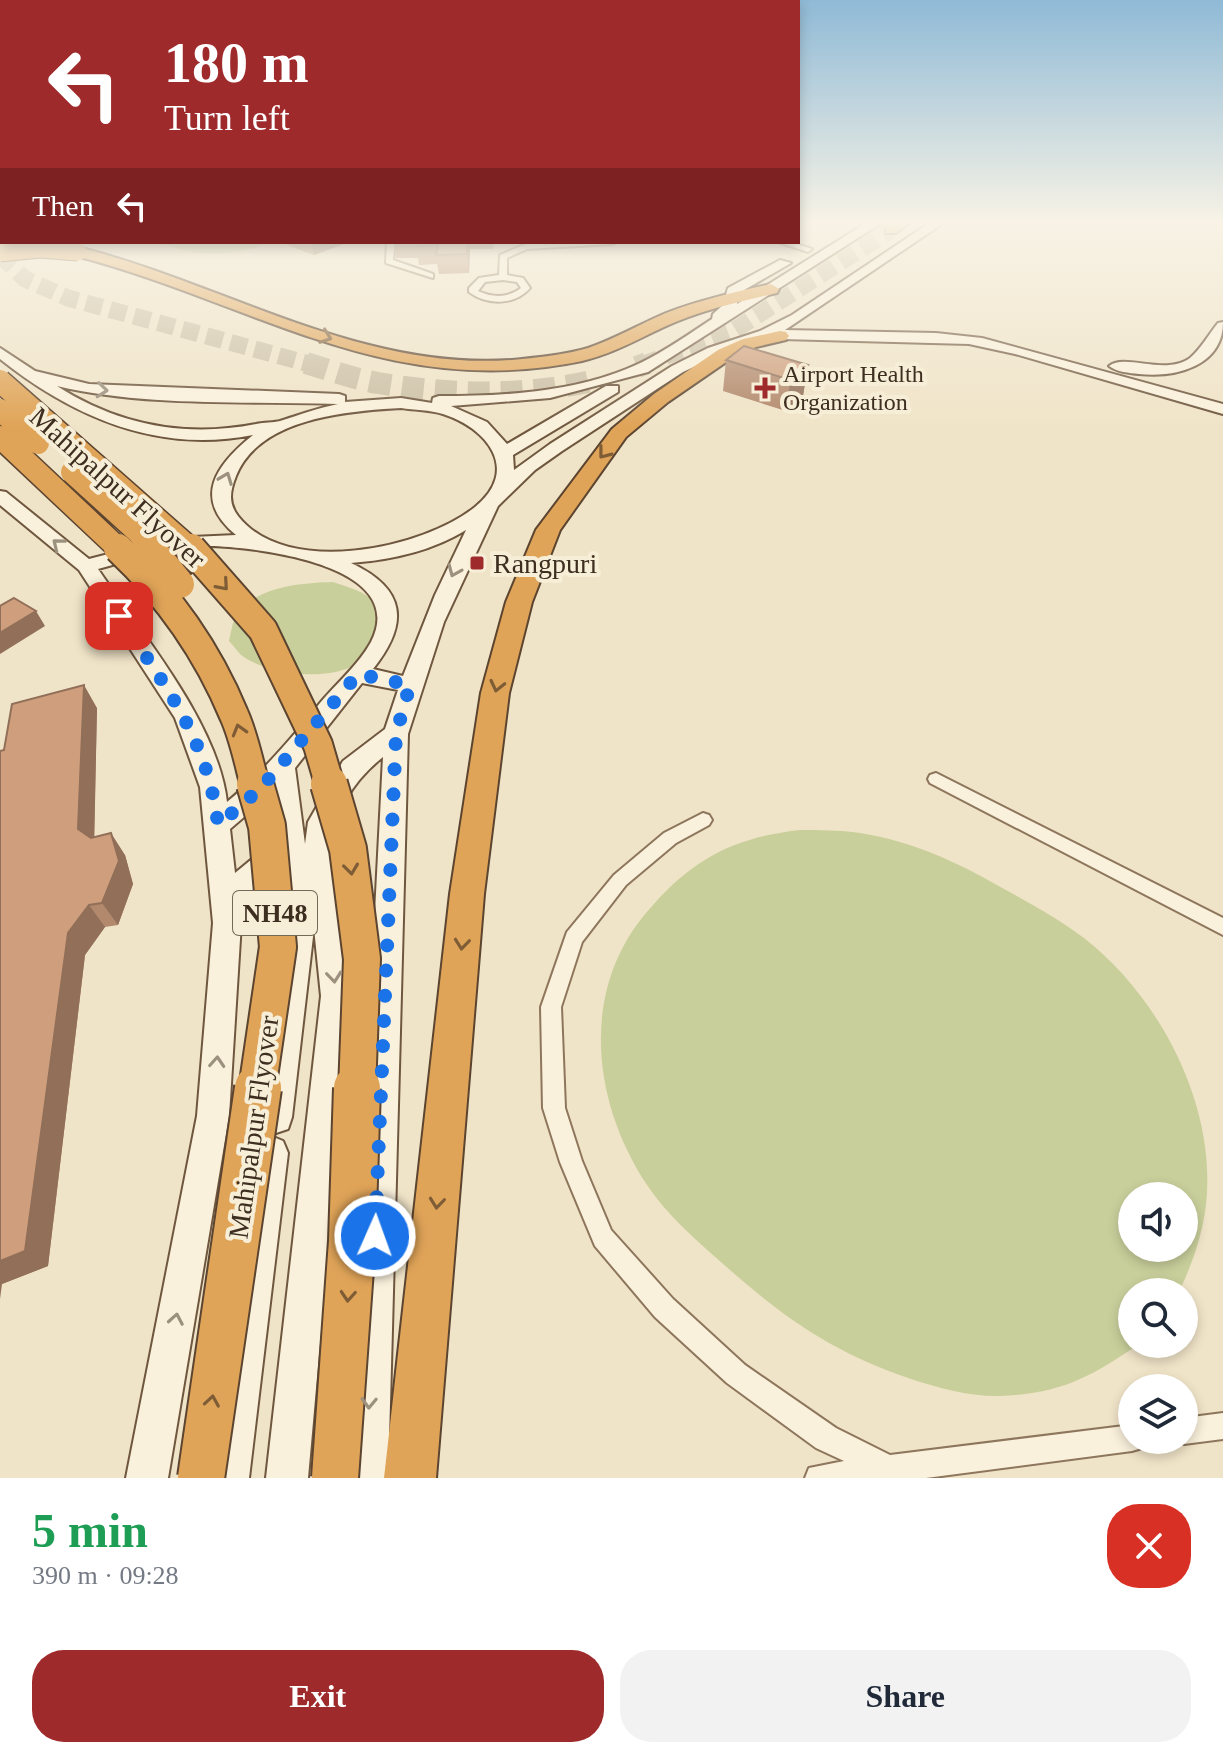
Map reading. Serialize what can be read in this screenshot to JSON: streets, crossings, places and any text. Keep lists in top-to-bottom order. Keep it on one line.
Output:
{"streets":{"highway":["Mahipalpur Flyover","NH48"]},"places":{"health":["Airport Health Organization"],"transit":["Rangpuri"]},"page":{"turn":["180 m","Turn left"],"then":"Then","heading":["5 min","390 m · 09:28"],"buttons":["Exit","Share"]}}
